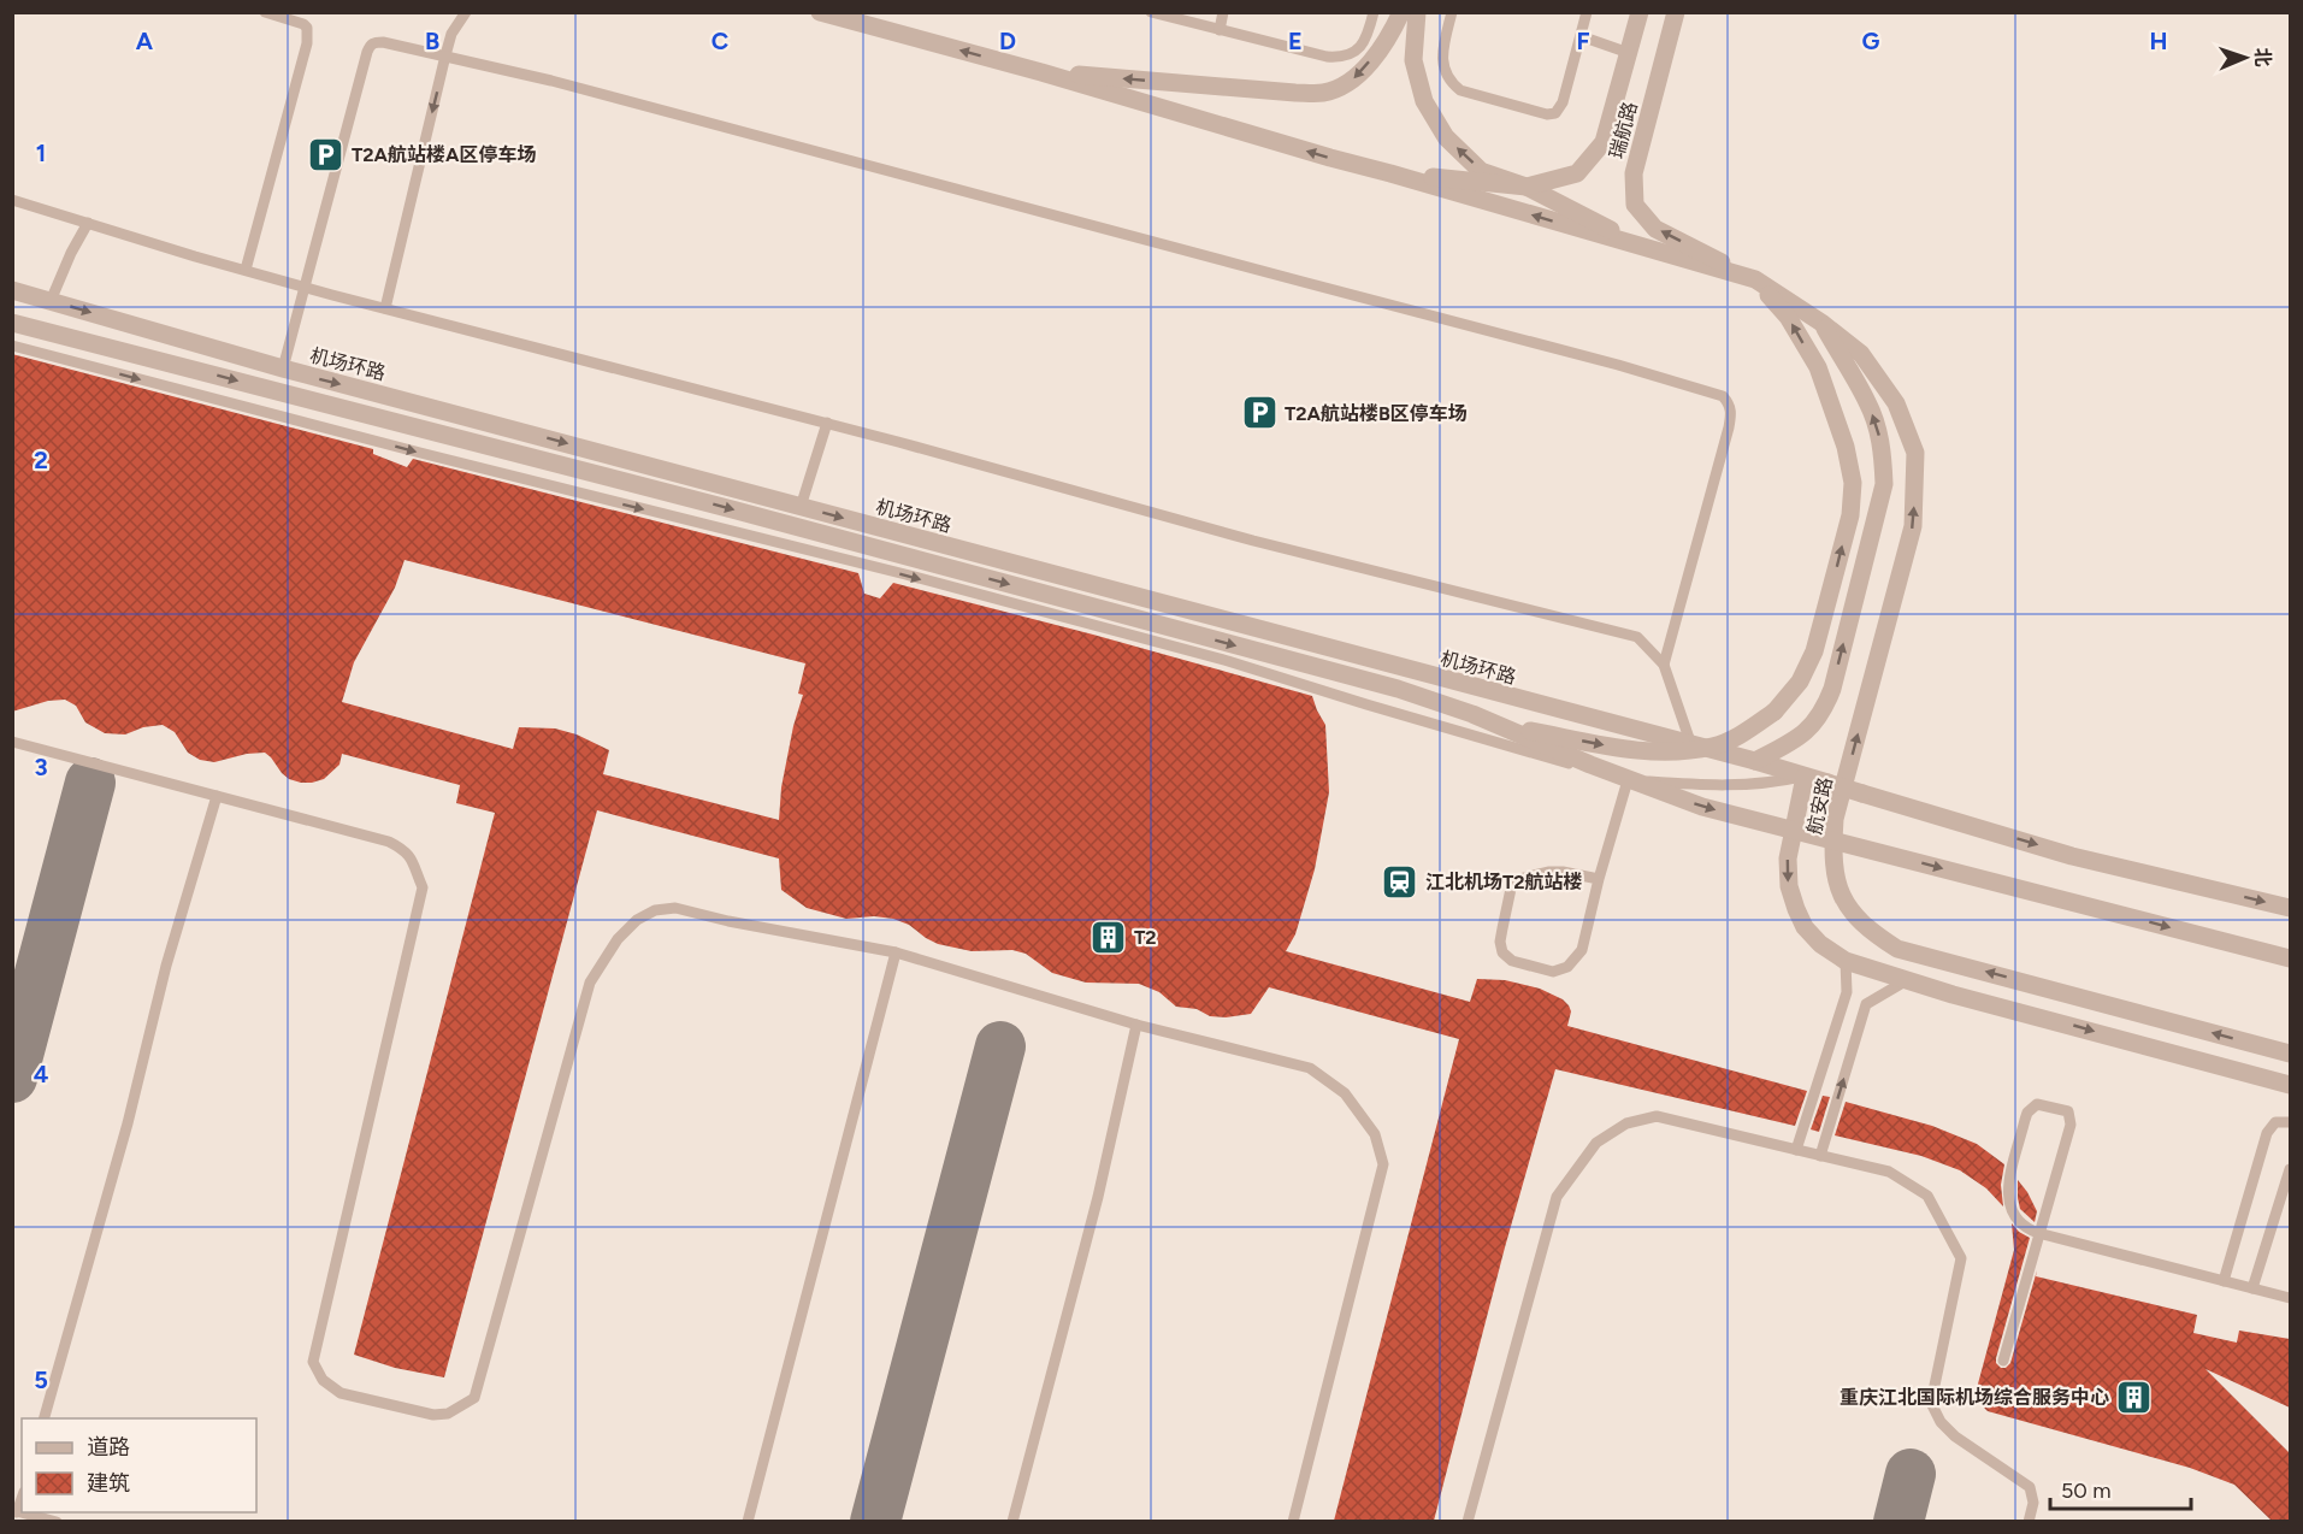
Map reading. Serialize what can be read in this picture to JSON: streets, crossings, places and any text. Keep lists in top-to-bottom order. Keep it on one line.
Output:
{"streets":{"street":["瑞航路","机场环路","航安路"]},"crossings":[["机场环路","航安路"]],"one_way":["瑞航路","机场环路"],"places":{"parking":["T2A航站楼A区停车场","T2A航站楼B区停车场"],"station":["江北机场T2航站楼"],"building":["T2","重庆江北国际机场综合服务中心"]},"legend":["道路","建筑"],"scale_bar":"50 m","north":"right","grid":{"columns":["A","B","C","D","E","F","G","H"],"rows":["1","2","3","4","5"]}}
